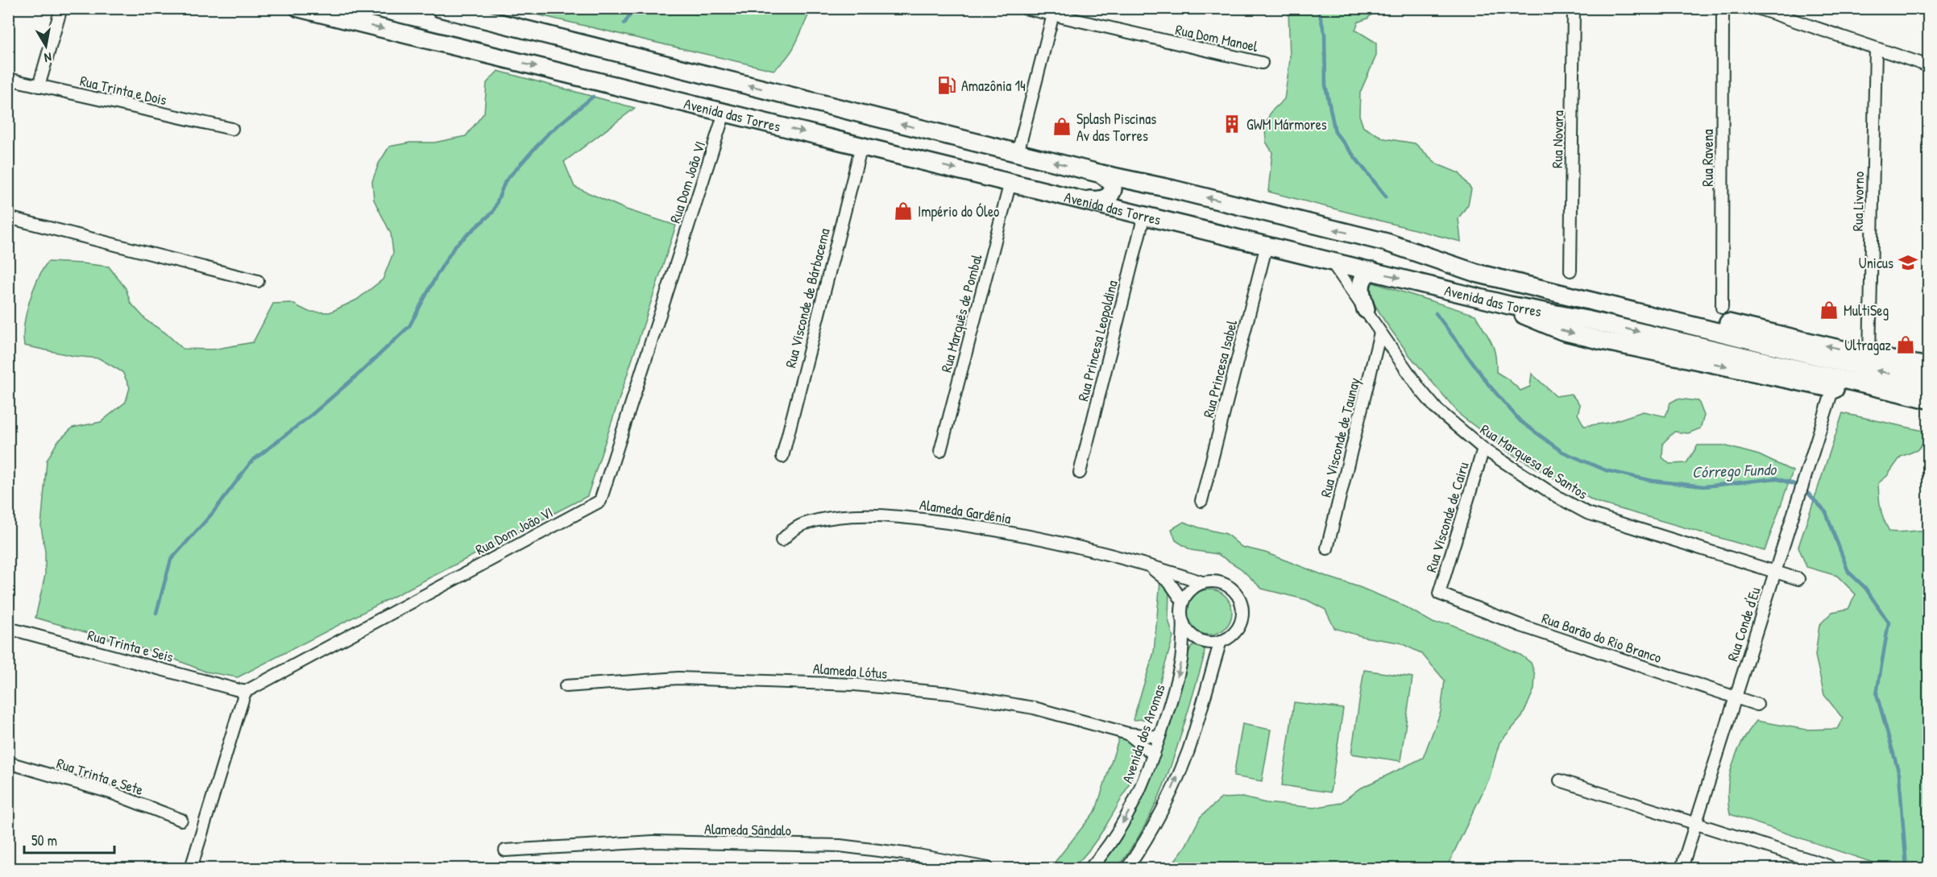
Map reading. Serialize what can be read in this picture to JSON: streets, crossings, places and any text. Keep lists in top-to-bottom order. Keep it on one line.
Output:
{"streets":{"main road":["Avenida das Torres"],"street":["Rua Dom Manoel","Rua Trinta e Dois","Rua Novara","Rua Ravena","Rua Dom João VI","Rua Livorno","Rua Visconde de Bárbacema","Rua Marquês de Pombal","Rua Princesa Leopoldina","Rua Princesa Isabel","Rua Visconde de Taunay","Rua Marquesa de Santos","Alameda Gardênia","Rua Visconde de Cairu","Rua Conde d'Eu","Rua Barão do Rio Branco","Rua Trinta e Seis","Alameda Lótus","Avenida dos Aromas","Rua Trinta e Sete","Alameda Sândalo"]},"crossings":[["Avenida das Torres","Rua Dom João VI"],["Avenida das Torres","Rua Visconde de Bárbacema"],["Avenida das Torres","Rua Marquês de Pombal"],["Avenida das Torres","Rua Princesa Leopoldina"],["Avenida das Torres","Rua Princesa Isabel"],["Avenida das Torres","Rua Marquesa de Santos"],["Rua Dom João VI","Rua Trinta e Seis"],["Rua Visconde de Taunay","Rua Marquesa de Santos"],["Rua Marquesa de Santos","Rua Visconde de Cairu"],["Rua Marquesa de Santos","Rua Conde d'Eu"],["Alameda Gardênia","Avenida dos Aromas"],["Rua Visconde de Cairu","Rua Barão do Rio Branco"],["Rua Conde d'Eu","Rua Barão do Rio Branco"],["Alameda Lótus","Avenida dos Aromas"]],"water":["Córrego Fundo"],"places":{"fuel station":["Amazônia 14"],"building":["GWM Mármores"],"shop":["Splash Piscinas Av das Torres","Império do Óleo","MultiSeg","Ultragaz"],"school or university":["Unicus"]},"scale_bar":"50 m","north":"bottom"}
